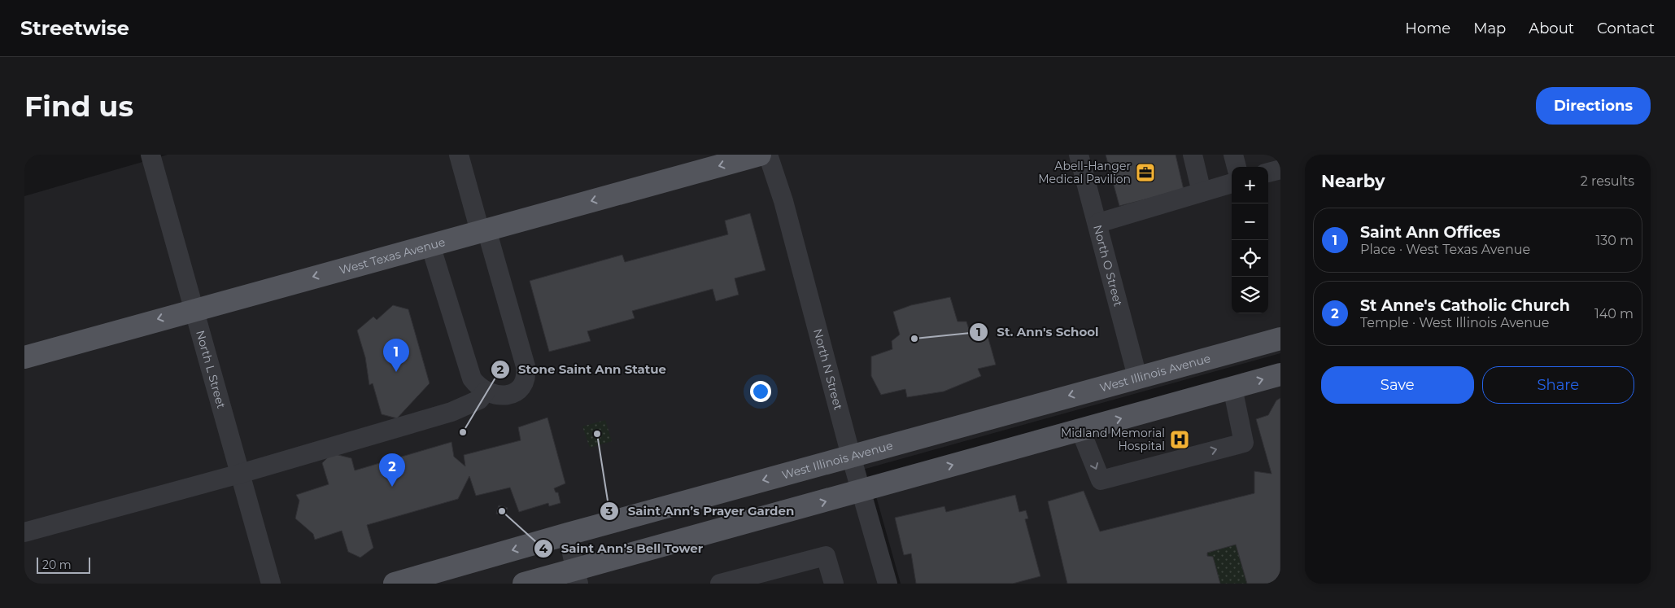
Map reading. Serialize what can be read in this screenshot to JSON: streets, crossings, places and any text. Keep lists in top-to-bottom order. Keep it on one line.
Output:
{"streets":{"main road":["West Texas Avenue","West Illinois Avenue"],"street":["North O Street","North N Street","North L Street"]},"crossings":[["West Texas Avenue","North L Street"],["North O Street","West Illinois Avenue"],["North N Street","West Illinois Avenue"]],"one_way":["West Texas Avenue"],"places":{"office":["Abell-Hanger Medical Pavilion"],"other":["St. Ann's School","Stone Saint Ann Statue","Saint Ann’s Prayer Garden","Saint Ann’s Bell Tower"],"hospital":["Midland Memorial Hospital"]},"scale_bar":"20 m","page":{"header":"Streetwise","nav":["Home","Map","About","Contact"],"buttons":["Directions",["Save","Share"]],"title":"Find us","heading":["Nearby","2 results"],"map_buttons":["+","−"],"list":[{"mark":"1","name":"Saint Ann Offices","note":"Place · West Texas Avenue","value":"130 m"},{"mark":"2","name":"St Anne's Catholic Church","note":"Temple · West Illinois Avenue","value":"140 m"}],"pins":["1","2"],"scale":"20 m"}}
